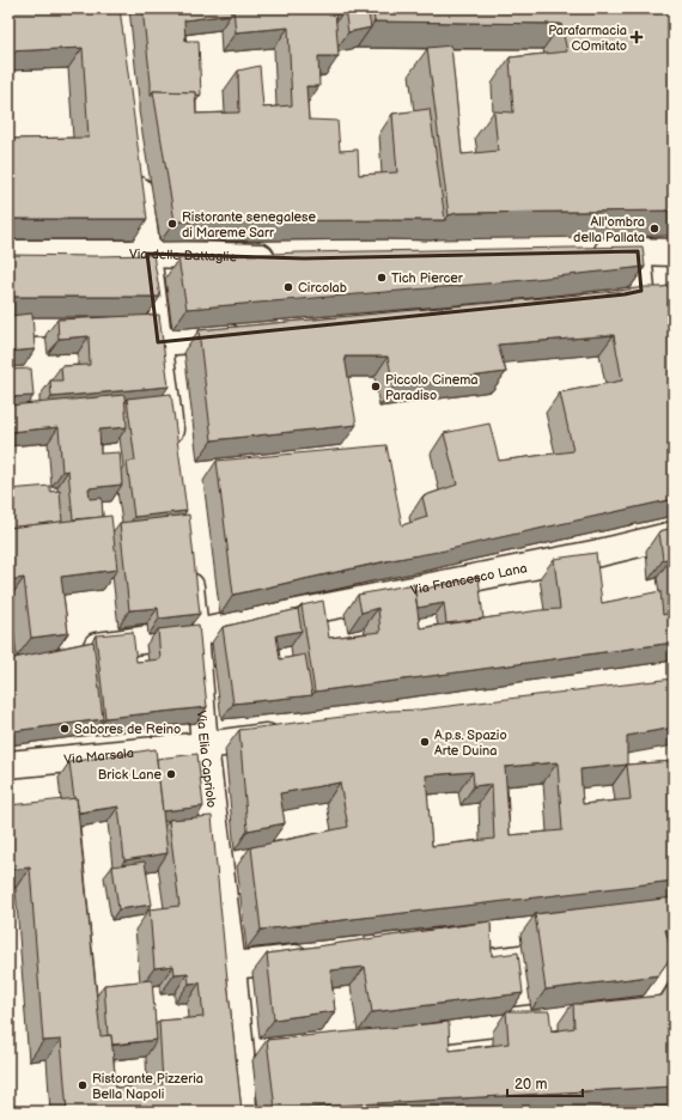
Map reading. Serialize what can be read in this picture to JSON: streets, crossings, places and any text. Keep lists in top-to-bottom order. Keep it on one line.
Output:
{"streets":{"street":["Via delle Battaglie","Via Francesco Lana","Via Marsala","Via Elia Capriolo"]},"crossings":[["Via Francesco Lana","Via Elia Capriolo"],["Via Marsala","Via Elia Capriolo"]],"places":{"health":["Parafarmacia COmitato"],"other":["Ristorante senegalese di Mareme Sarr","All'ombra della Pallata","Tich Piercer","Circolab","Piccolo Cinema Paradiso","Sabores de Reino","A.p.s. Spazio Arte Duina","Brick Lane","Ristorante Pizzeria Bella Napoli"]},"scale_bar":"20 m"}
